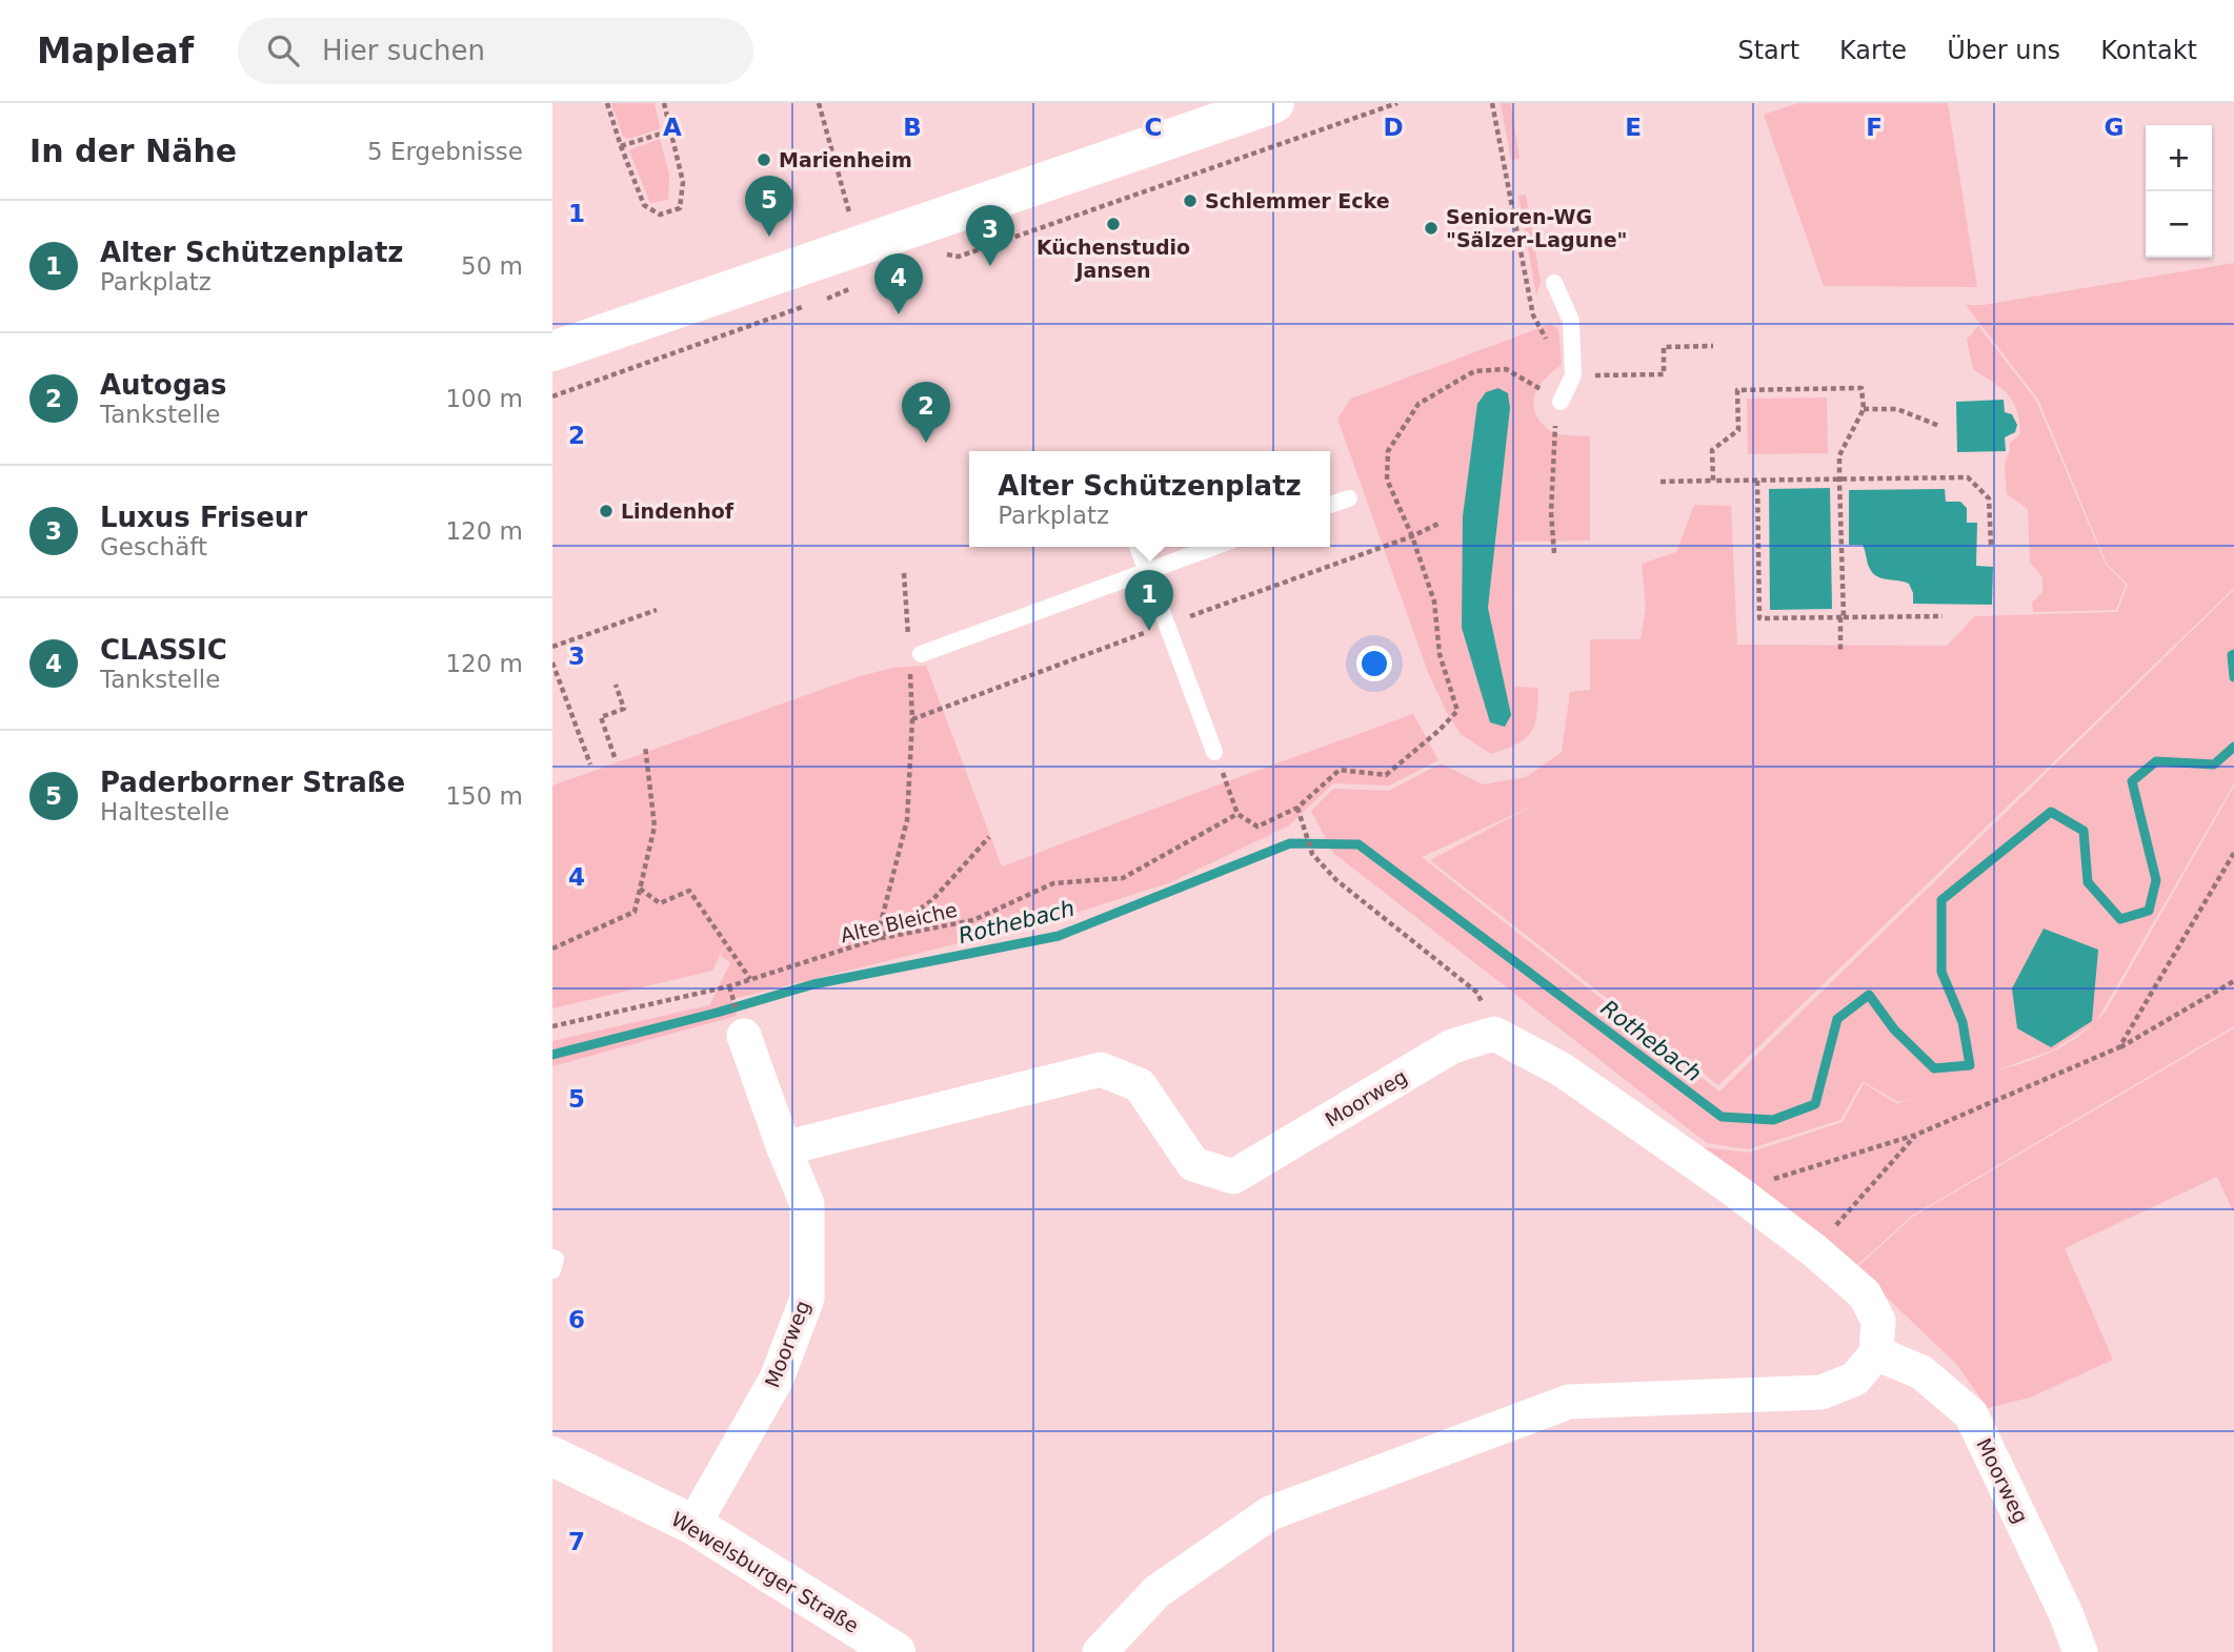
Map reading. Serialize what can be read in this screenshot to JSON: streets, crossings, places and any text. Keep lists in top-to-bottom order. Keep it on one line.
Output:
{"streets":{"main road":["Wewelsburger Straße"],"street":["Moorweg"],"path":["Alte Bleiche"]},"crossings":[["Moorweg","Wewelsburger Straße"]],"water":["Rothebach"],"places":["Marienheim","Schlemmer Ecke","Küchenstudio Jansen","Senioren-WG \"Sälzer-Lagune\"","Lindenhof"],"page":{"header":"Mapleaf","search":"Hier suchen","nav":["Start","Karte","Über uns","Kontakt"],"heading":["In der Nähe","5 Ergebnisse"],"map_buttons":["+","−"],"pins":["5","3","4","2","1"],"list":[{"mark":"1","name":"Alter Schützenplatz","note":"Parkplatz","value":"50 m"},{"mark":"2","name":"Autogas","note":"Tankstelle","value":"100 m"},{"mark":"3","name":"Luxus Friseur","note":"Geschäft","value":"120 m"},{"mark":"4","name":"CLASSIC","note":"Tankstelle","value":"120 m"},{"mark":"5","name":"Paderborner Straße","note":"Haltestelle","value":"150 m"}],"popup":["Alter Schützenplatz","Parkplatz"]},"grid":{"columns":["A","B","C","D","E","F","G"],"rows":["1","2","3","4","5","6","7"]}}
